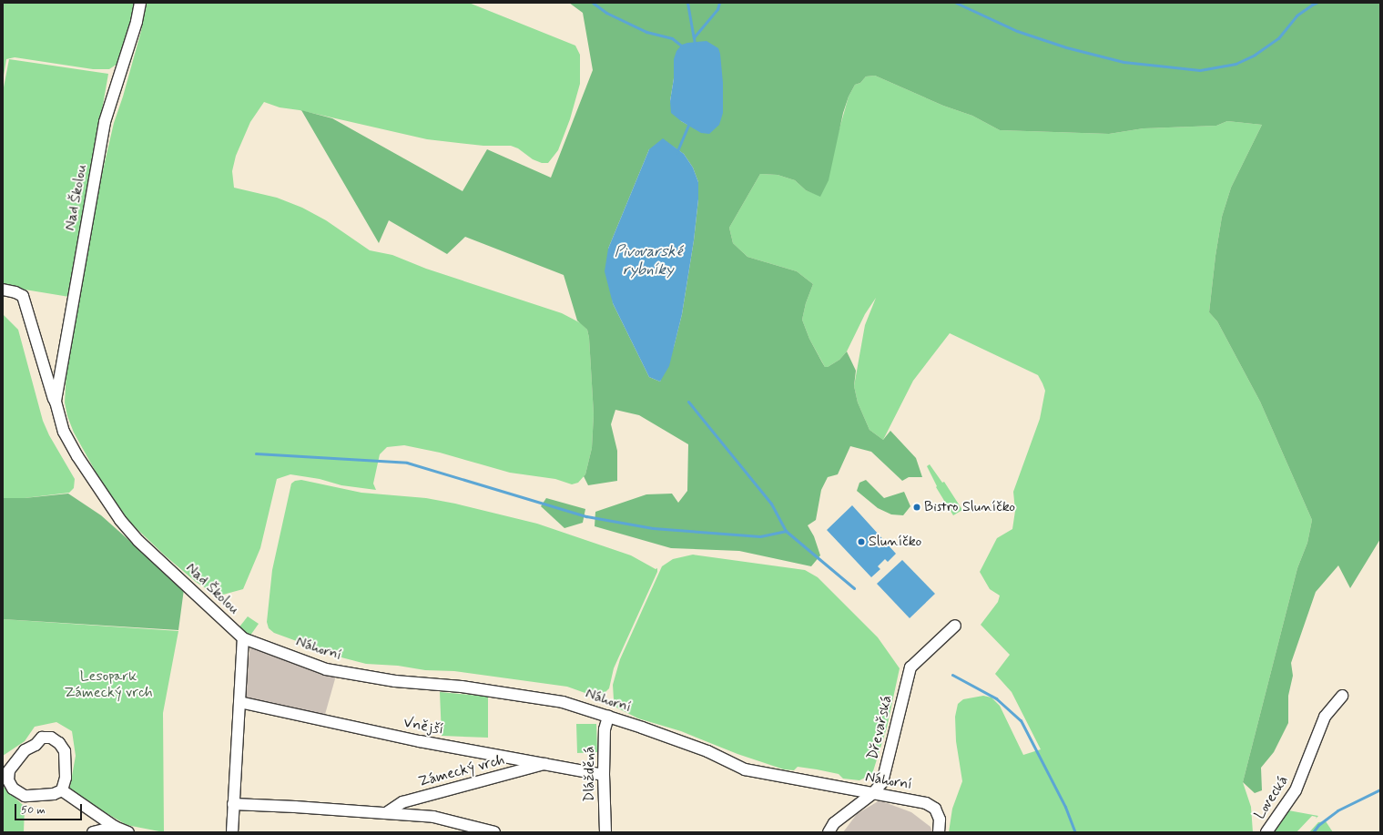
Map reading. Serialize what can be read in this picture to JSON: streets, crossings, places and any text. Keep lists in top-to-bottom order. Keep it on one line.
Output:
{"streets":{"street":["Nad Školou","Náhorní","Vnější","Dřevařská","Zámecký vrch","Dlážděná","Lovecká"]},"crossings":[["Nad Školou","Náhorní"],["Náhorní","Dřevařská"],["Náhorní","Dlážděná"],["Vnější","Zámecký vrch"],["Vnější","Dlážděná"]],"water":["Pivovarské rybníky"],"parks":["Lesopark Zámecký vrch"],"places":["Bistro Sluníčko","Sluníčko"],"scale_bar":"50 m"}
